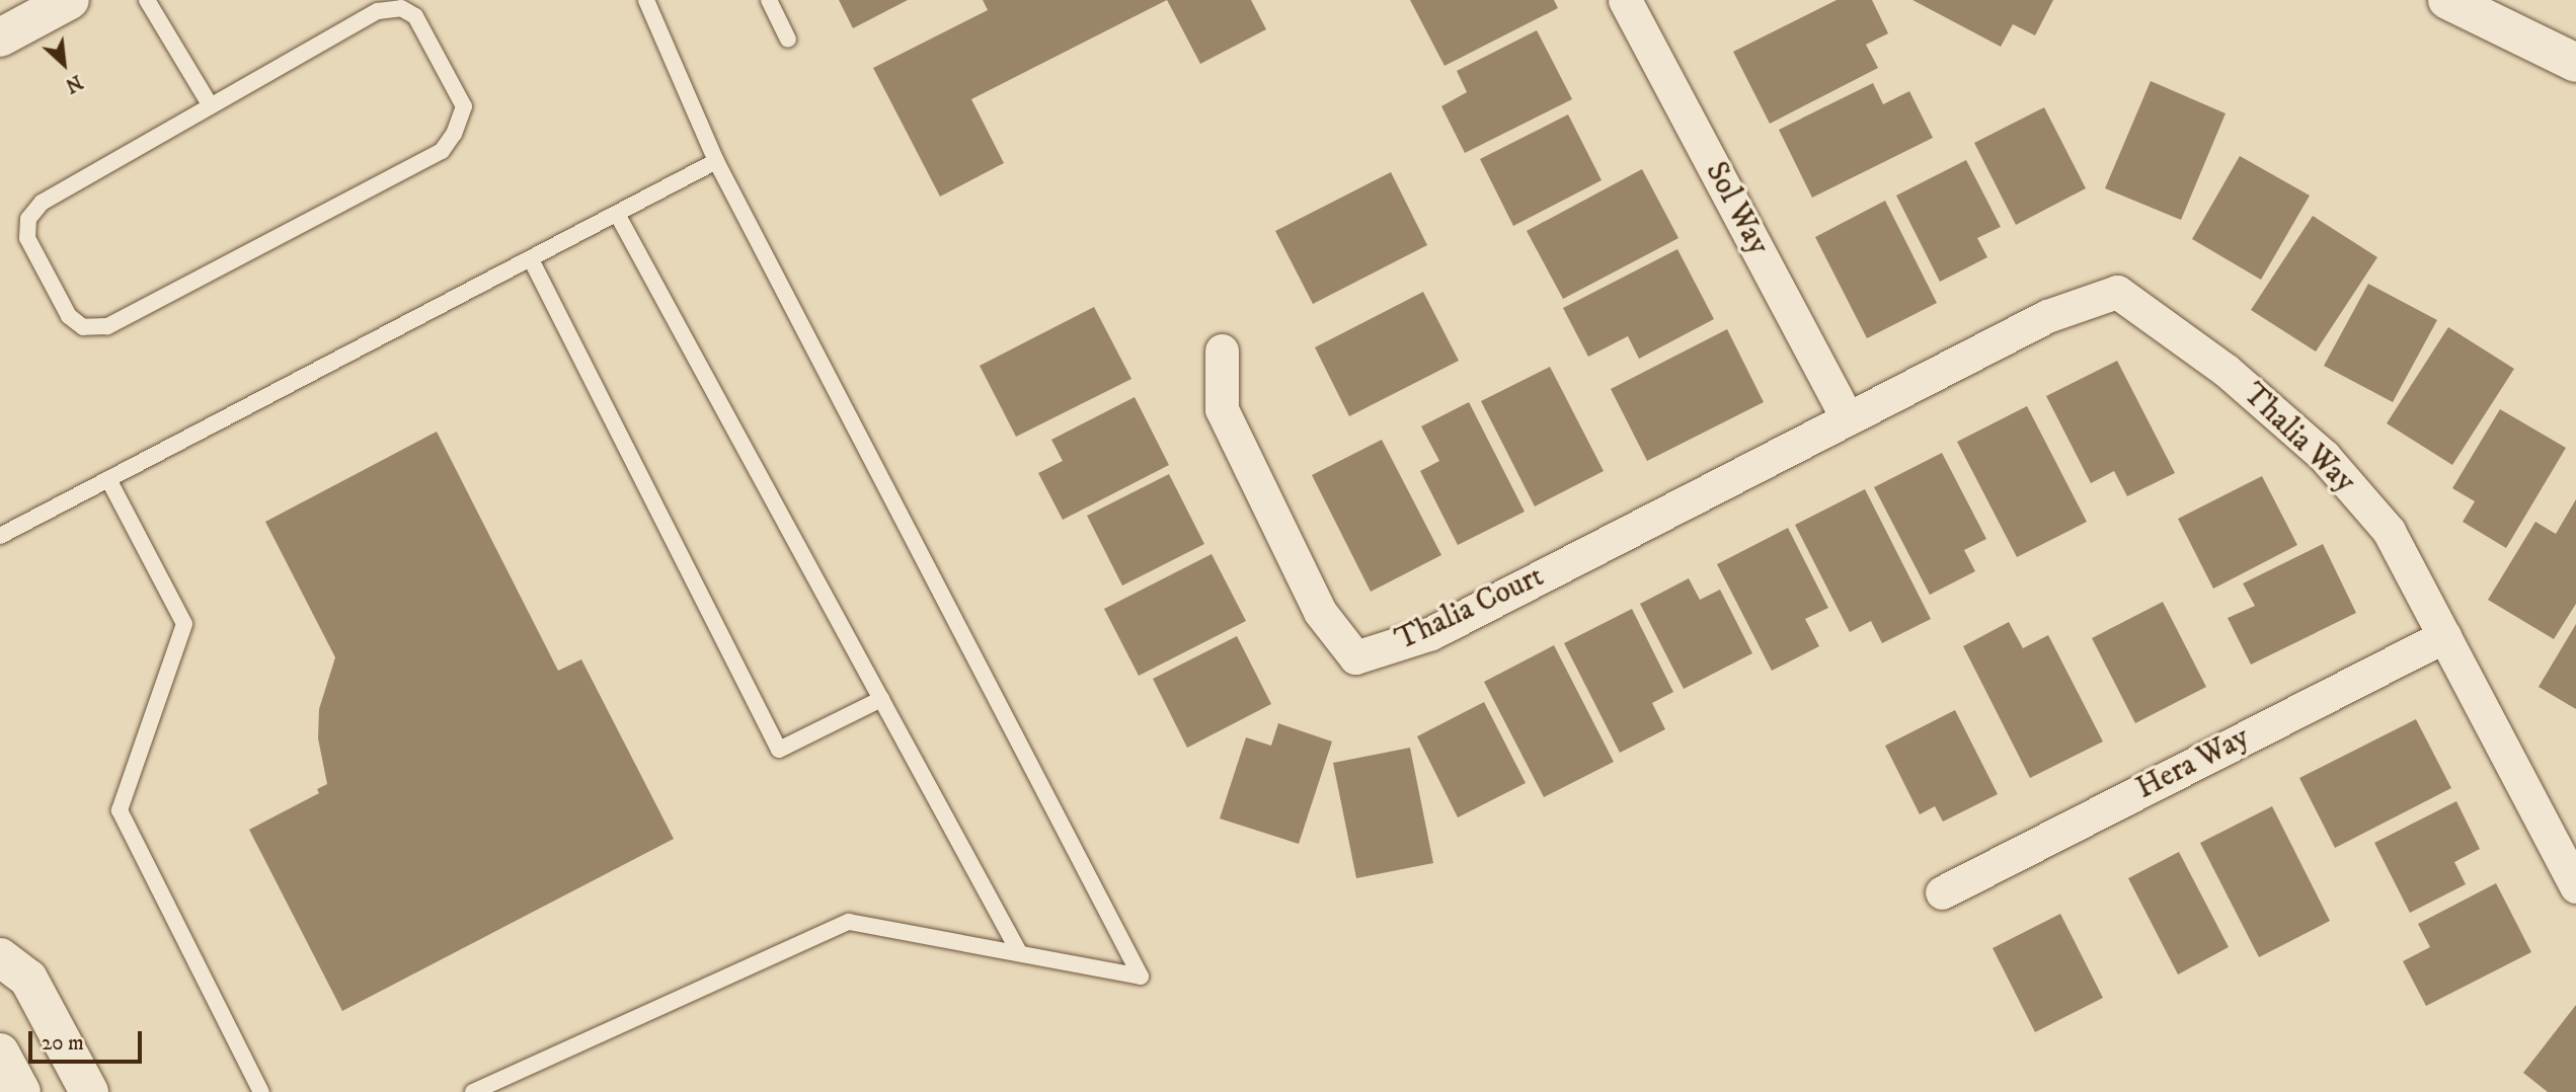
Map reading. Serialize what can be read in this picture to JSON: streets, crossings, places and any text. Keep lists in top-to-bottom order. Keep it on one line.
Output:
{"streets":{"street":["Sol Way","Thalia Way","Thalia Court","Hera Way"]},"crossings":[["Sol Way","Thalia Way"],["Sol Way","Thalia Court"],["Thalia Way","Thalia Court"],["Thalia Way","Hera Way"]],"scale_bar":"20 m","north":"bottom right"}
